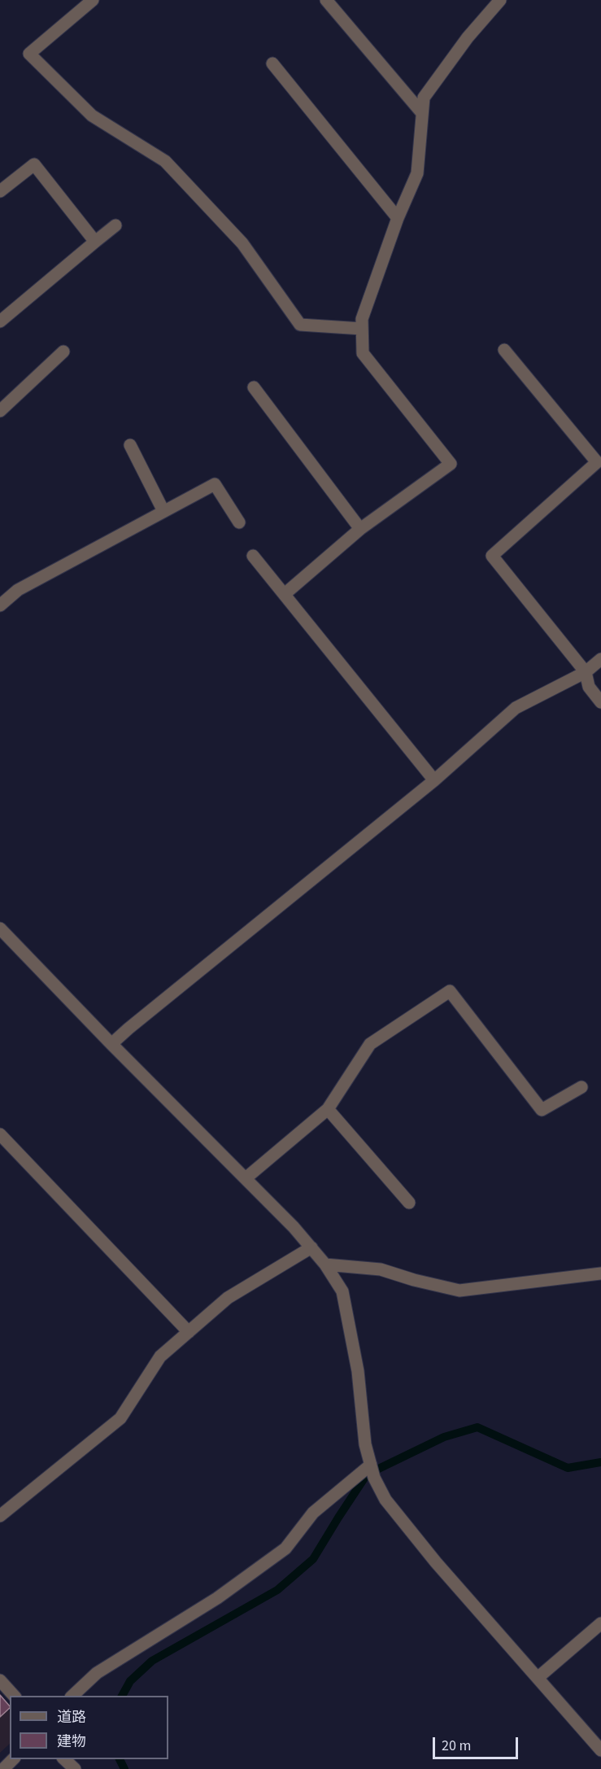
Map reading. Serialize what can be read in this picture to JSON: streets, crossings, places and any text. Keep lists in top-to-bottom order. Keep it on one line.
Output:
{"legend":["道路","建物"],"scale_bar":"20 m"}
